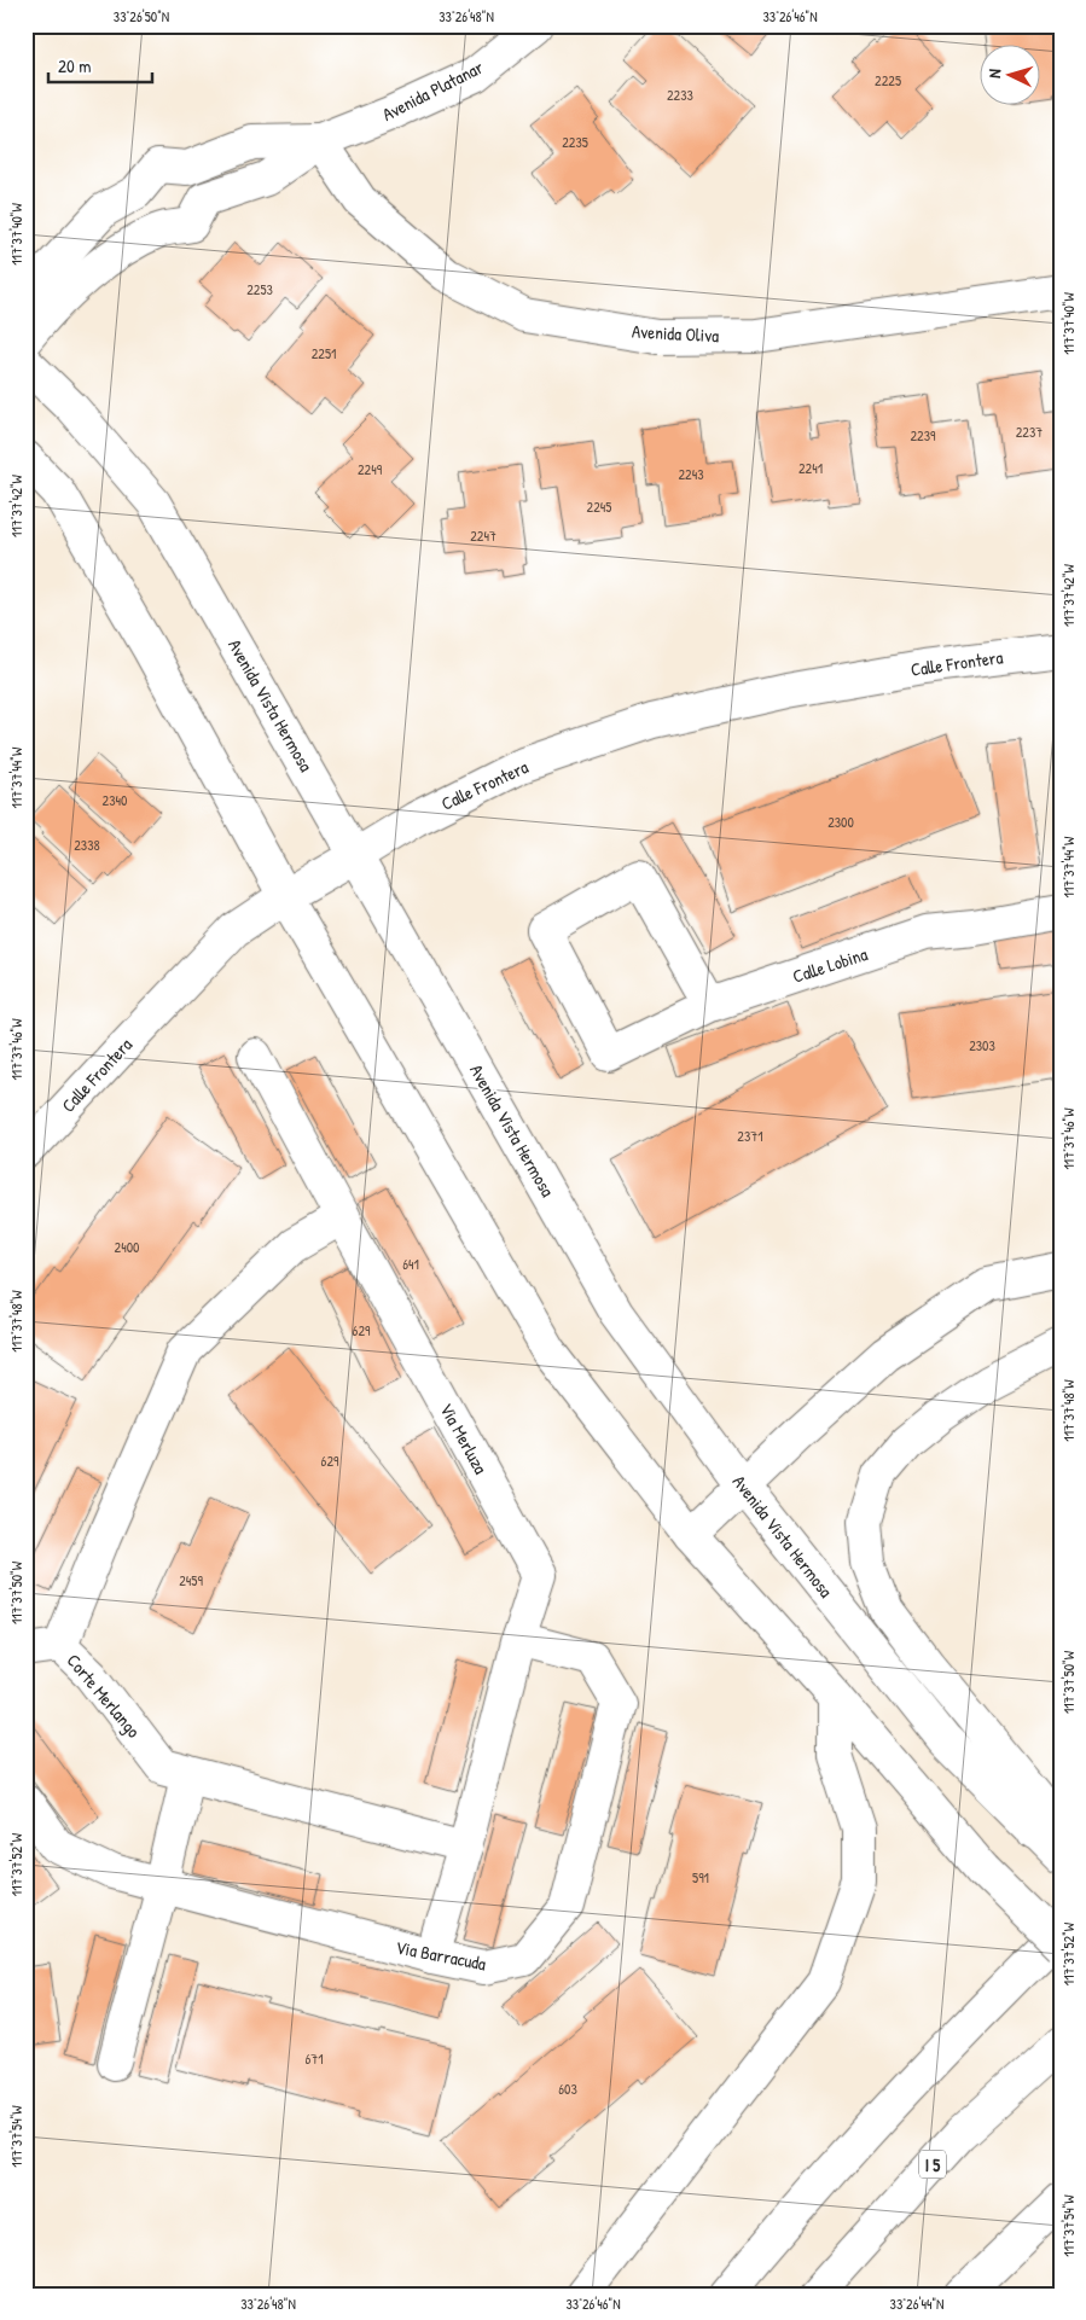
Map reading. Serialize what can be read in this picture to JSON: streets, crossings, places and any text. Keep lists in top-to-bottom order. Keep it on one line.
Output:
{"streets":{"main road":["Avenida Platanar","Avenida Oliva","Calle Frontera","Avenida Vista Hermosa","Calle Lobina","Via Merluza","Corte Merlango","Via Barracuda","I 5"]},"crossings":[["Avenida Platanar","Avenida Oliva"],["Calle Frontera","Avenida Vista Hermosa"],["Via Merluza","Corte Merlango"],["Via Merluza","Via Barracuda"]],"house_numbers":["2225","2233","2235","2253","2251","2237","2239","2241","2249","2243","2245","2247","2340","2300","2338","2303","2371","2400","641","629","629","2459","591","671","603"],"scale_bar":"20 m","north":"left","coordinates":["33°26'50\"N","33°26'48\"N","33°26'46\"N","117°37'40\"W","117°37'42\"W","117°37'44\"W","117°37'46\"W","117°37'48\"W","117°37'50\"W","117°37'52\"W","117°37'54\"W","33°26'44\"N"]}
